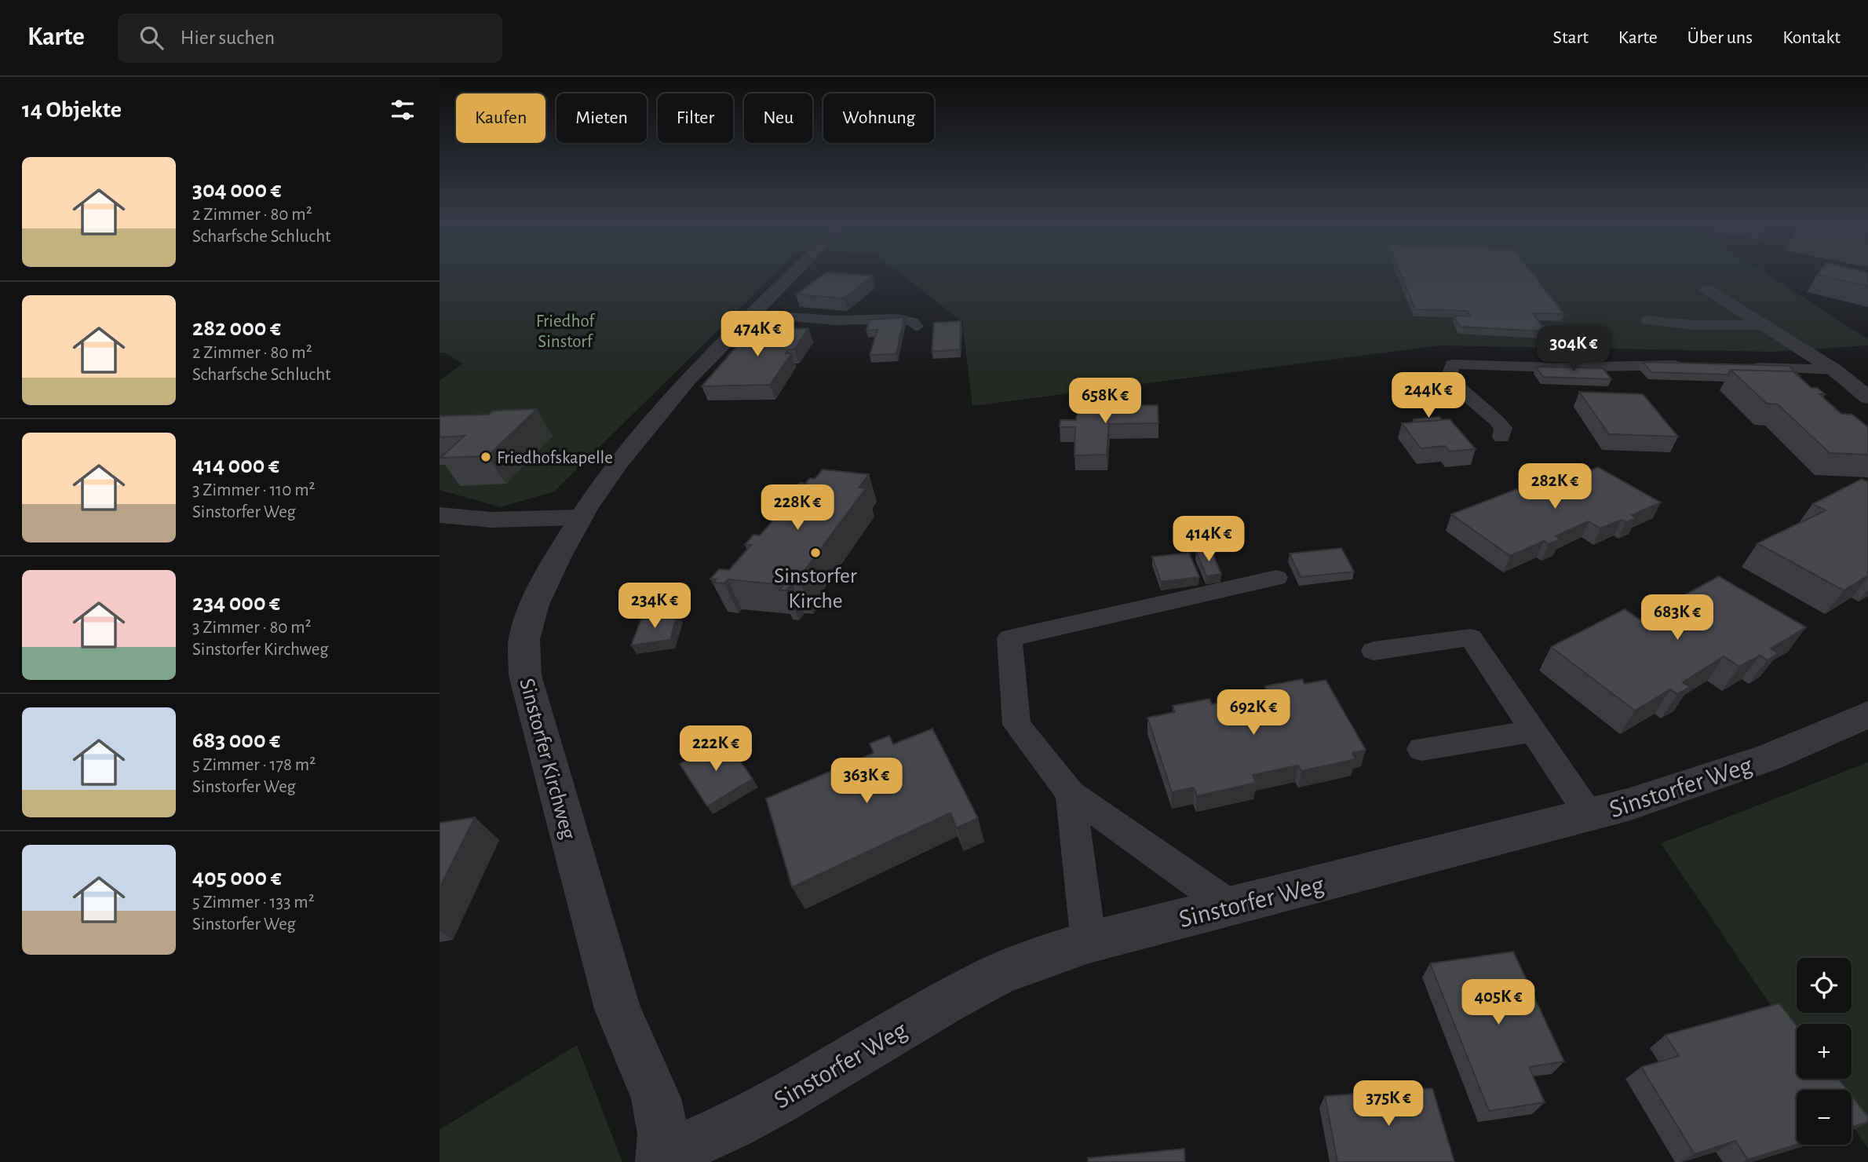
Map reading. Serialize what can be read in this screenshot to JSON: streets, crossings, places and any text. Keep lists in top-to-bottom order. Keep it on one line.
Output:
{"streets":{"street":["Sinstorfer Kirchweg","Sinstorfer Weg"]},"crossings":[["Sinstorfer Kirchweg","Sinstorfer Weg"]],"parks":["Friedhof Sinstorf"],"places":["Friedhofskapelle","Sinstorfer Kirche"],"page":{"header":"Karte","search":"Hier suchen","nav":["Start","Karte","Über uns","Kontakt"],"heading":"14 Objekte","chip":["Kaufen","Mieten","Filter","Neu","Wohnung"],"list":[{"name":"304 000 €","note":"2 Zimmer · 80 m² · Scharfsche Schlucht"},{"name":"282 000 €","note":"2 Zimmer · 80 m² · Scharfsche Schlucht"},{"name":"414 000 €","note":"3 Zimmer · 110 m² · Sinstorfer Weg"},{"name":"234 000 €","note":"3 Zimmer · 80 m² · Sinstorfer Kirchweg"},{"name":"683 000 €","note":"5 Zimmer · 178 m² · Sinstorfer Weg"},{"name":"405 000 €","note":"5 Zimmer · 133 m² · Sinstorfer Weg"}],"price":["474K €","304K €","244K €","658K €","282K €","228K €","414K €","234K €","683K €","692K €","222K €","363K €","405K €","375K €"],"map_buttons":["+","−"]}}
